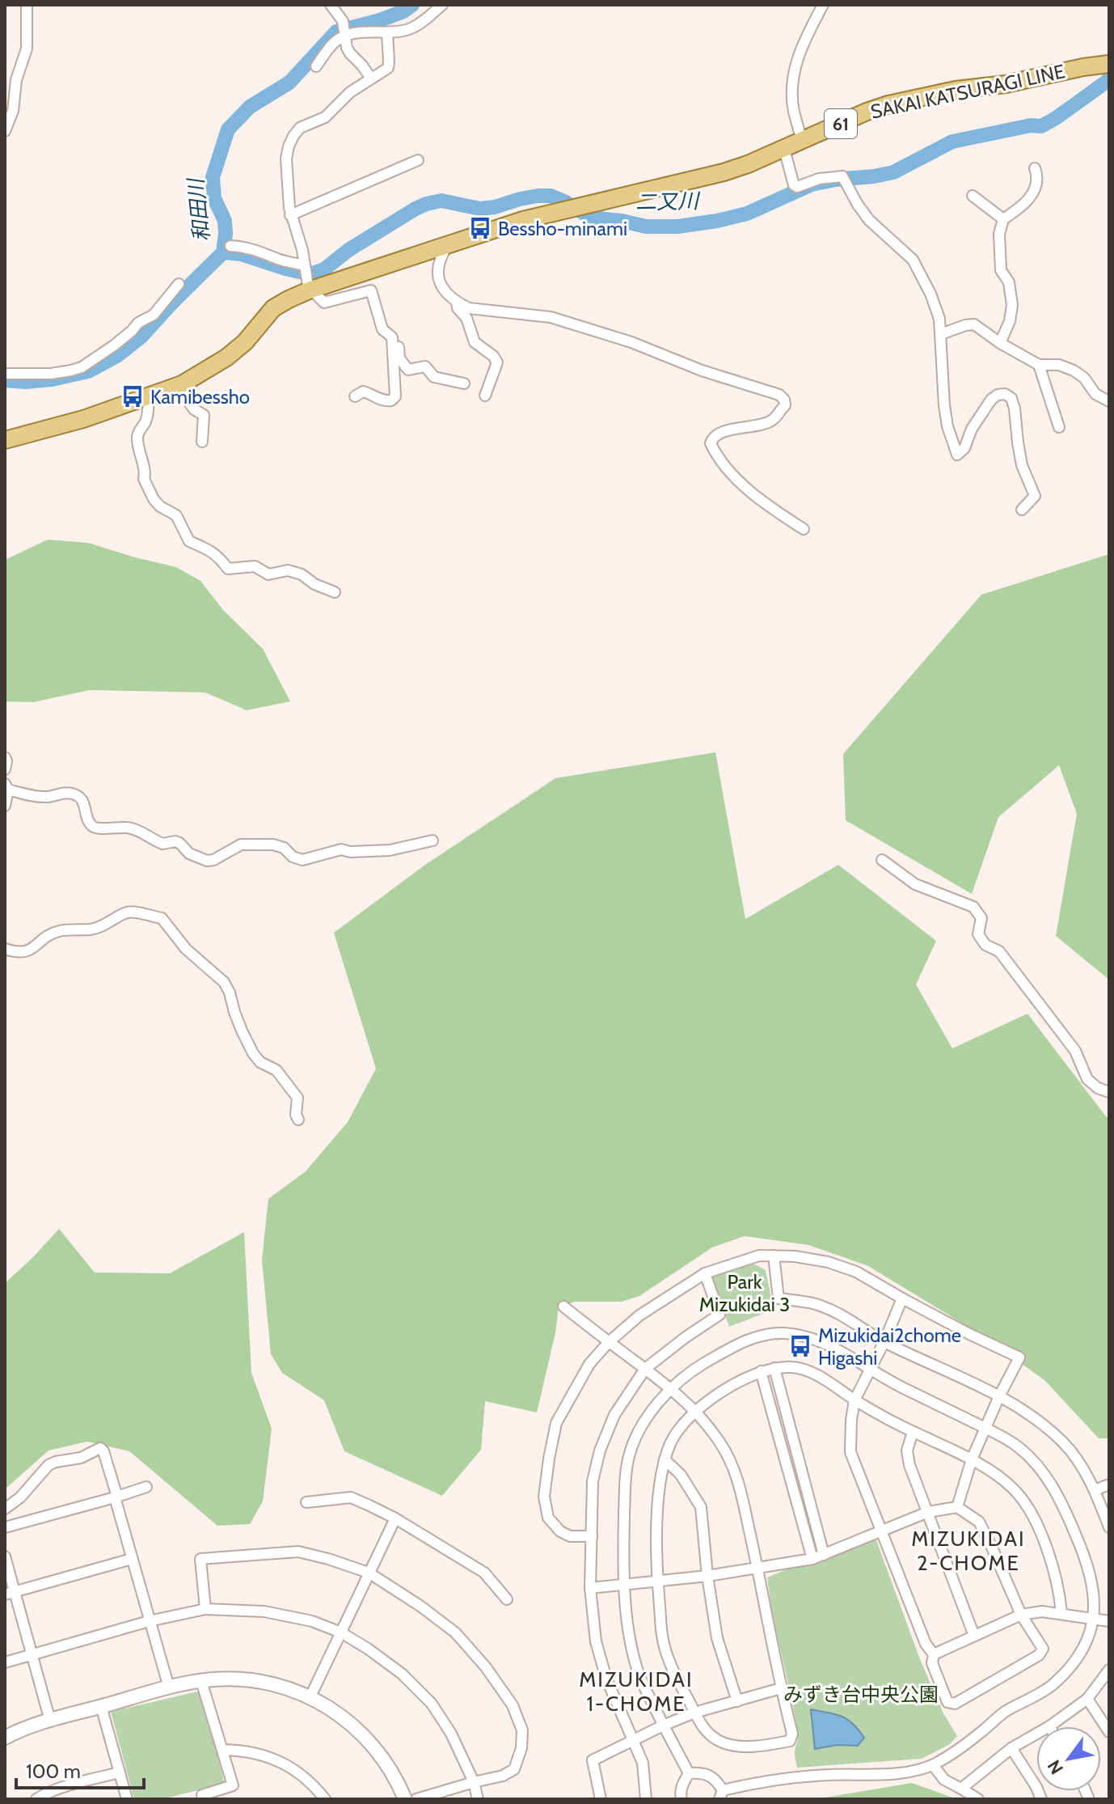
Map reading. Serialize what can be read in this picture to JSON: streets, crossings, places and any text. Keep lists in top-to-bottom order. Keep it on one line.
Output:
{"streets":{"main road":["SAKAI KATSURAGI LINE","61"]},"districts":["MIZUKIDAI 2-CHOME","MIZUKIDAI 1-CHOME"],"water":["二又川","和田川"],"parks":["Park Mizukidai 3","みずき台中央公園"],"places":{"bus stop":["Bessho-minami","Kamibessho","Mizukidai2chome Higashi"]},"scale_bar":"100 m","north":"bottom left"}
